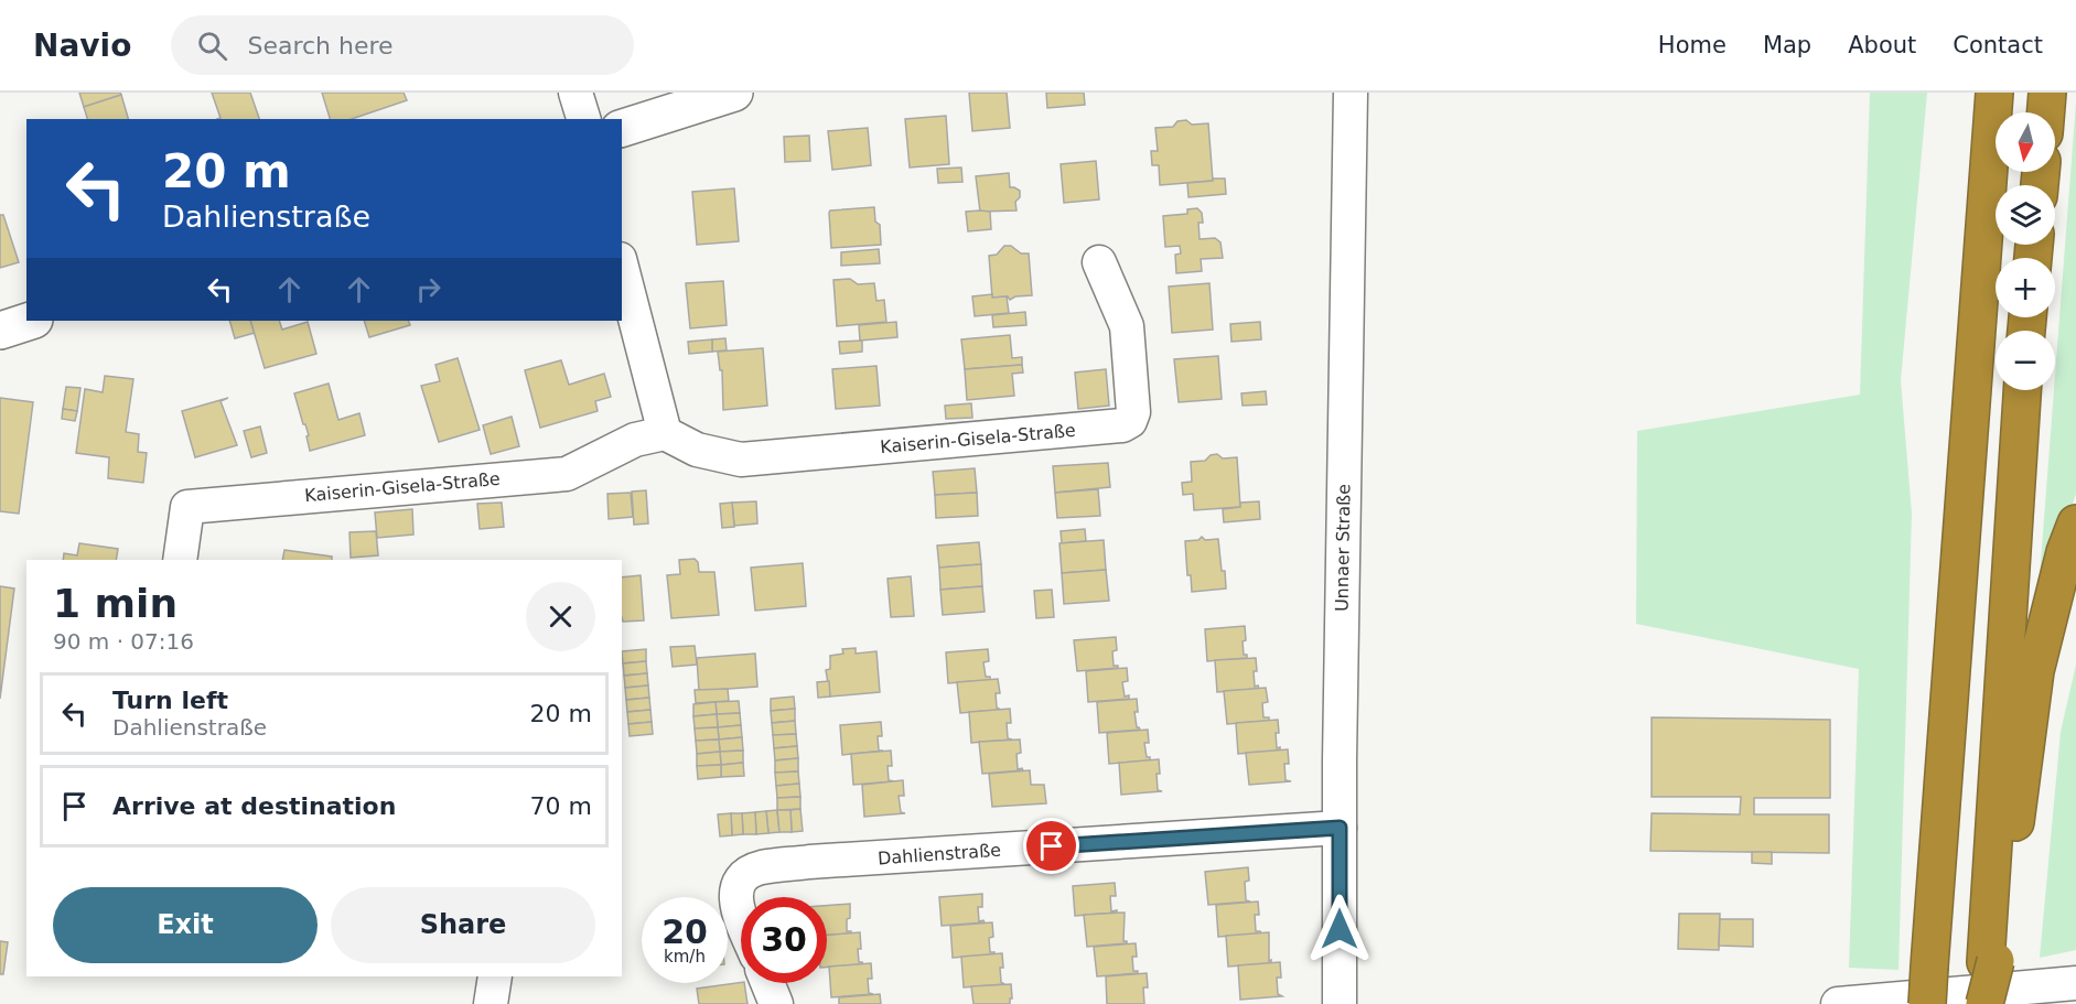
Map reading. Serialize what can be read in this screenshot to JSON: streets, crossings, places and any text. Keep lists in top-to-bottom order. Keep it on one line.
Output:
{"streets":{"street":["Kaiserin-Gisela-Straße","Unnaer Straße","Dahlienstraße"]},"crossings":[["Unnaer Straße","Dahlienstraße"]],"north":"bottom","page":{"header":"Navio","search":"Search here","nav":["Home","Map","About","Contact"],"map_buttons":["+","−"],"turn":["20 m","Dahlienstraße"],"heading":["1 min","90 m · 07:16"],"list":[{"name":"Turn left","note":"Dahlienstraße","value":"20 m"},{"name":"Arrive at destination","value":"70 m"}],"buttons":["Exit","Share"],"speed":"20 km/h","limit":"30"}}
